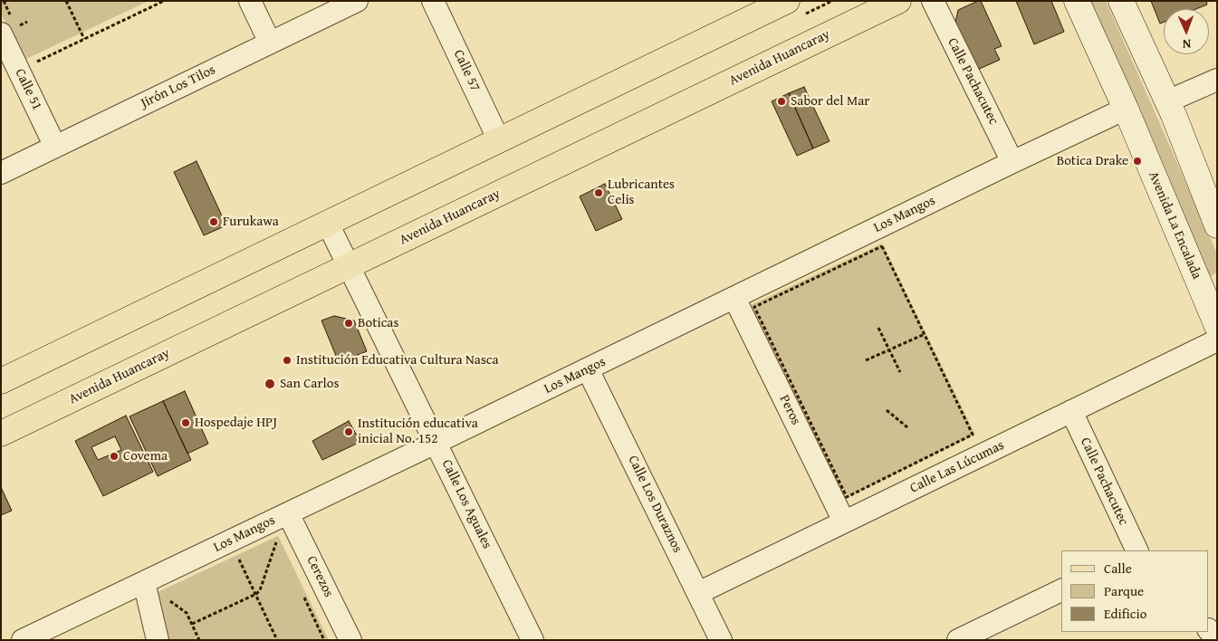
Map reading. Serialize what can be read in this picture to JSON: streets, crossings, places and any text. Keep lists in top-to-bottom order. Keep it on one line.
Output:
{"streets":{"main road":["Avenida Huancaray","Avenida La Encalada"],"street":["Calle 57","Calle Pachacutec","Jirón Los Tilos","Calle 51","Los Mangos","Peros","Calle Las Lúcumas","Calle Los Aguales","Calle Los Duraznos","Cerezos"]},"crossings":[["Avenida Huancaray","Calle Los Aguales"],["Calle Pachacutec","Los Mangos"],["Calle Pachacutec","Calle Las Lúcumas"],["Jirón Los Tilos","Calle 51"],["Los Mangos","Avenida La Encalada"],["Los Mangos","Peros"],["Los Mangos","Calle Los Aguales"],["Los Mangos","Calle Los Duraznos"],["Los Mangos","Cerezos"],["Peros","Calle Las Lúcumas"],["Calle Las Lúcumas","Calle Los Duraznos"]],"places":["Sabor del Mar","Botica Drake","Lubricantes Celis","Furukawa","Boticas","Institución Educativa Cultura Nasca","San Carlos","Hospedaje HPJ","Institución educativa inicial No. 152","Covema"],"legend":["Calle","Parque","Edificio"],"north":"bottom"}
